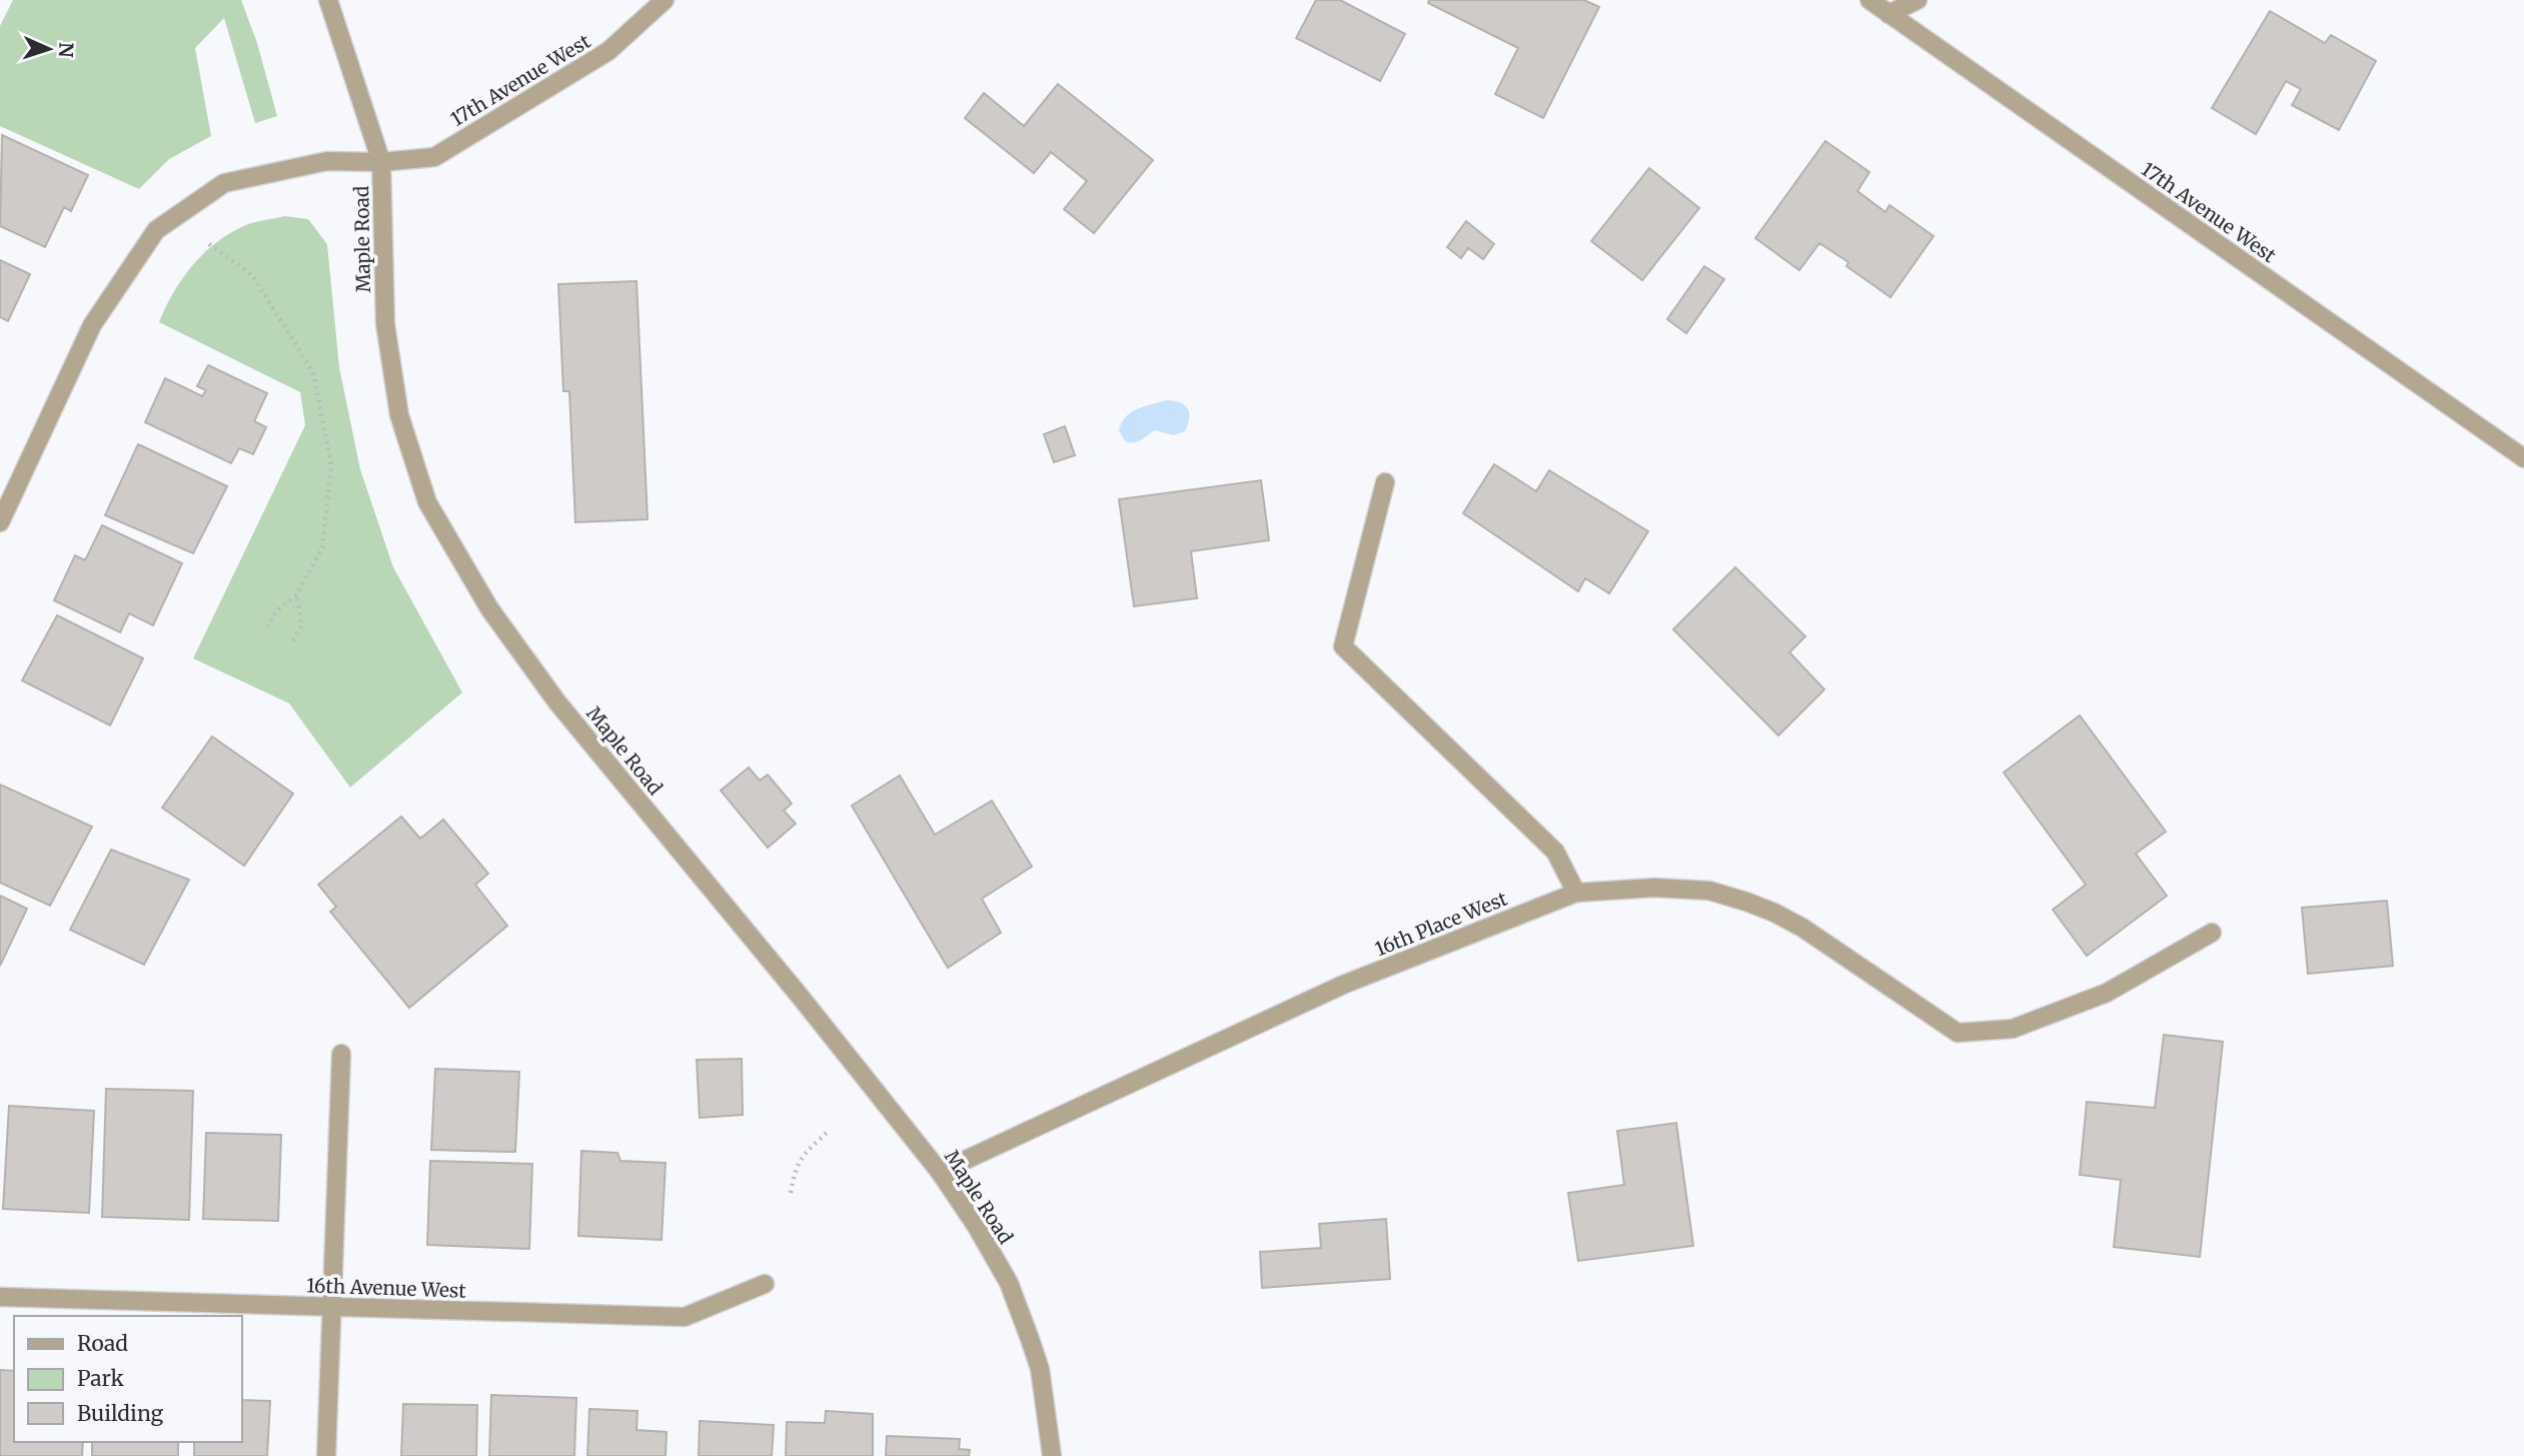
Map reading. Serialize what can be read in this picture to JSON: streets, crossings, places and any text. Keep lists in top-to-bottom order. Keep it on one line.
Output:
{"streets":{"street":["17th Avenue West","Maple Road","16th Place West","16th Avenue West"]},"crossings":[["17th Avenue West","Maple Road"],["Maple Road","16th Place West"]],"legend":["Road","Park","Building"],"north":"right"}
